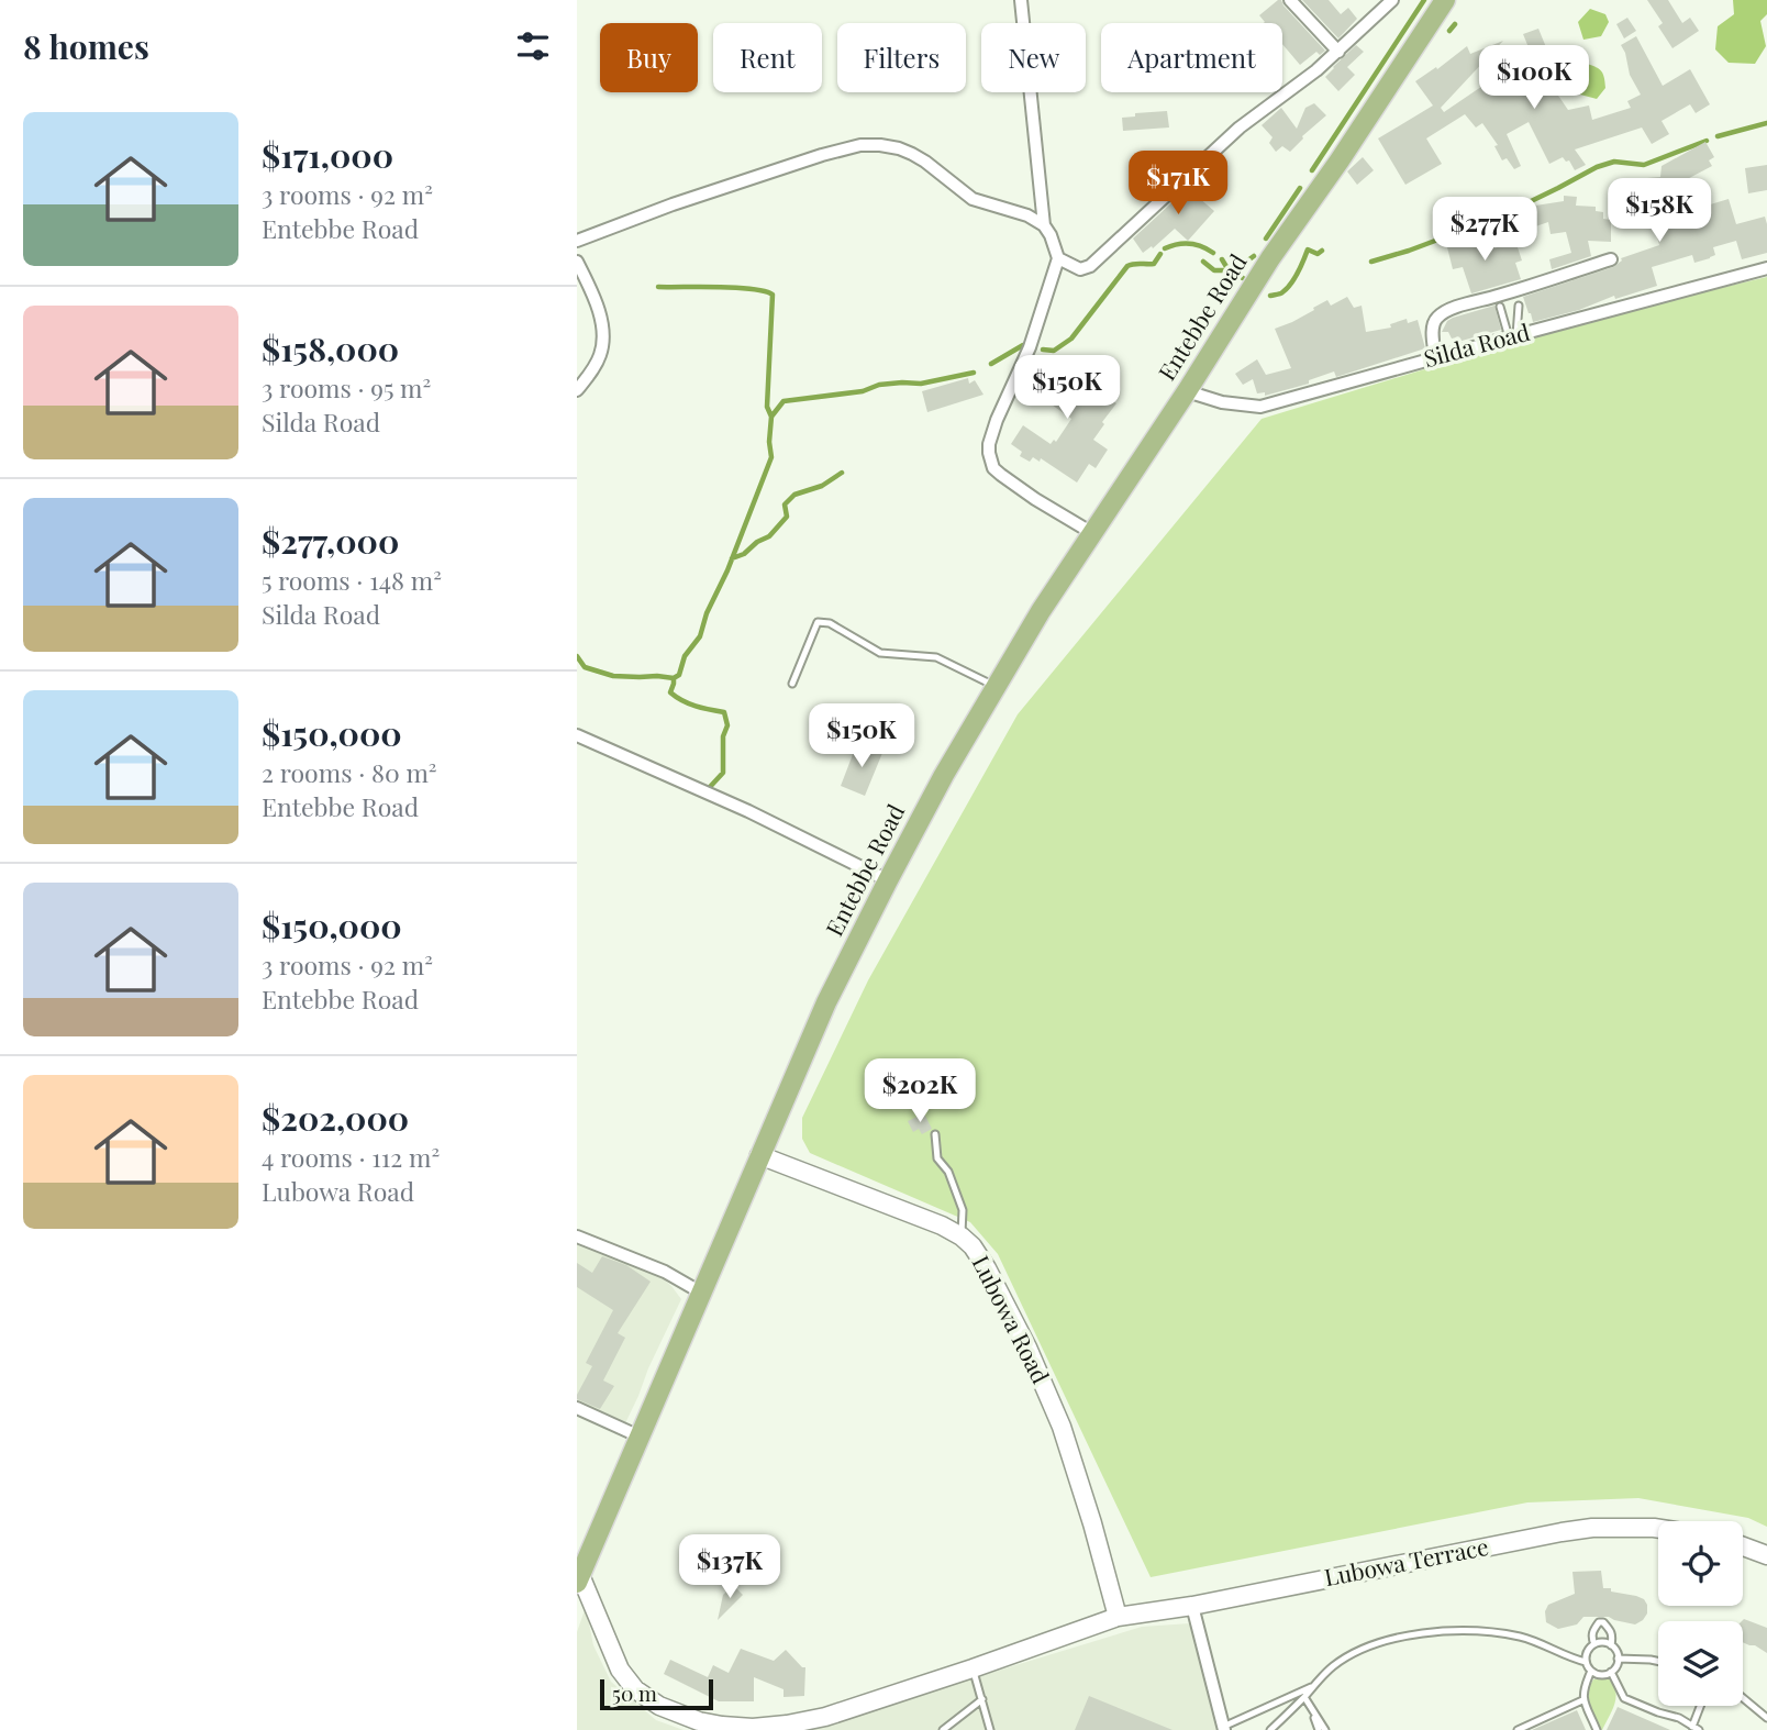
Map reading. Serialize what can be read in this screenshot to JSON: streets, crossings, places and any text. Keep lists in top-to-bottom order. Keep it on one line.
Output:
{"streets":{"main road":["Entebbe Road"],"street":["Silda Road","Lubowa Road","Lubowa Terrace"]},"crossings":[["Entebbe Road","Silda Road"],["Entebbe Road","Lubowa Road"],["Entebbe Road","Lubowa Terrace"],["Lubowa Road","Lubowa Terrace"]],"scale_bar":"50 m","page":{"heading":"8 homes","chip":["Buy","Rent","Filters","New","Apartment"],"price":["$100K","$171K","$158K","$277K","$150K","$150K","$202K","$137K"],"list":[{"name":"$171,000","note":"3 rooms · 92 m² · Entebbe Road"},{"name":"$158,000","note":"3 rooms · 95 m² · Silda Road"},{"name":"$277,000","note":"5 rooms · 148 m² · Silda Road"},{"name":"$150,000","note":"2 rooms · 80 m² · Entebbe Road"},{"name":"$150,000","note":"3 rooms · 92 m² · Entebbe Road"},{"name":"$202,000","note":"4 rooms · 112 m² · Lubowa Road"}],"scale":"50 m"}}
